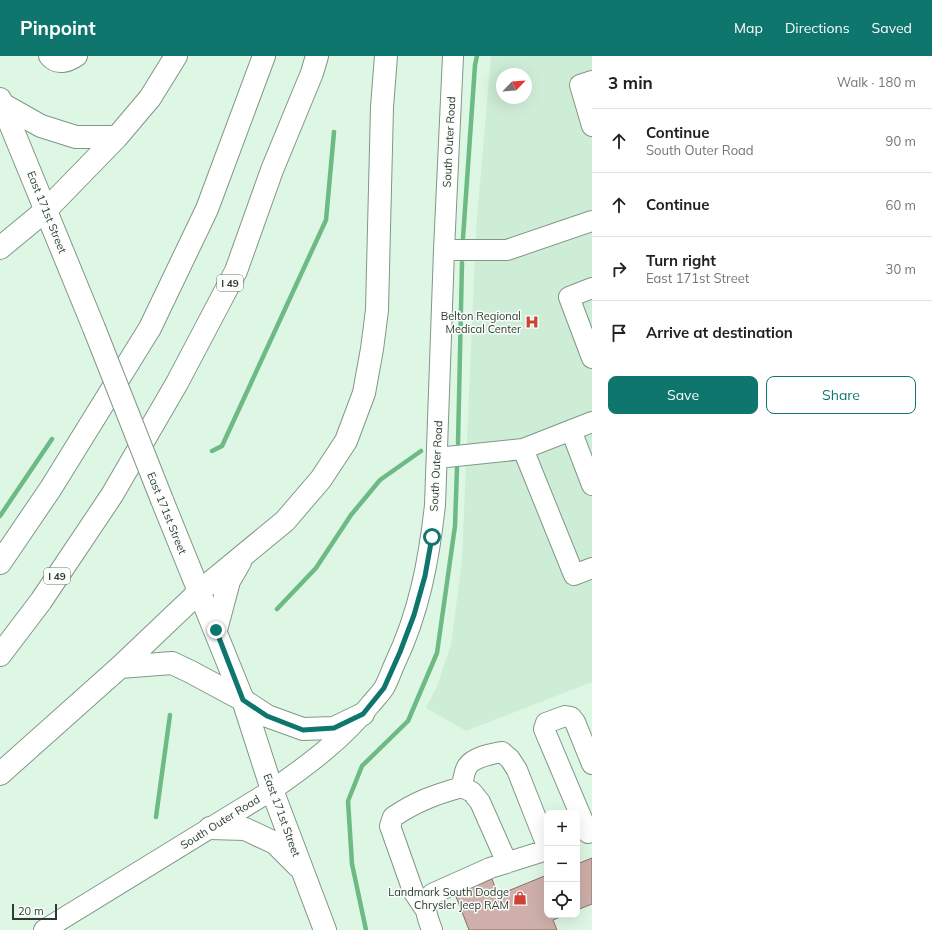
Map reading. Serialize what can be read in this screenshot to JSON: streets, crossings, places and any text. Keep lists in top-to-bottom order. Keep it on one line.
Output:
{"streets":{"main road":["East 171st Street","I 49"],"street":["South Outer Road"]},"crossings":[["South Outer Road","East 171st Street"]],"places":{"hospital":["Belton Regional Medical Center"],"shop":["Landmark South Dodge Chrysler Jeep RAM"]},"scale_bar":"20 m","north":"top right","page":{"header":"Pinpoint","nav":["Map","Directions","Saved"],"heading":["3 min","Walk · 180 m"],"list":[["Continue","South Outer Road","90 m"],["Continue","60 m"],["Turn right","East 171st Street","30 m"],"Arrive at destination"],"buttons":["Save","Share"],"map_buttons":["+","−"],"scale":"20 m"}}
